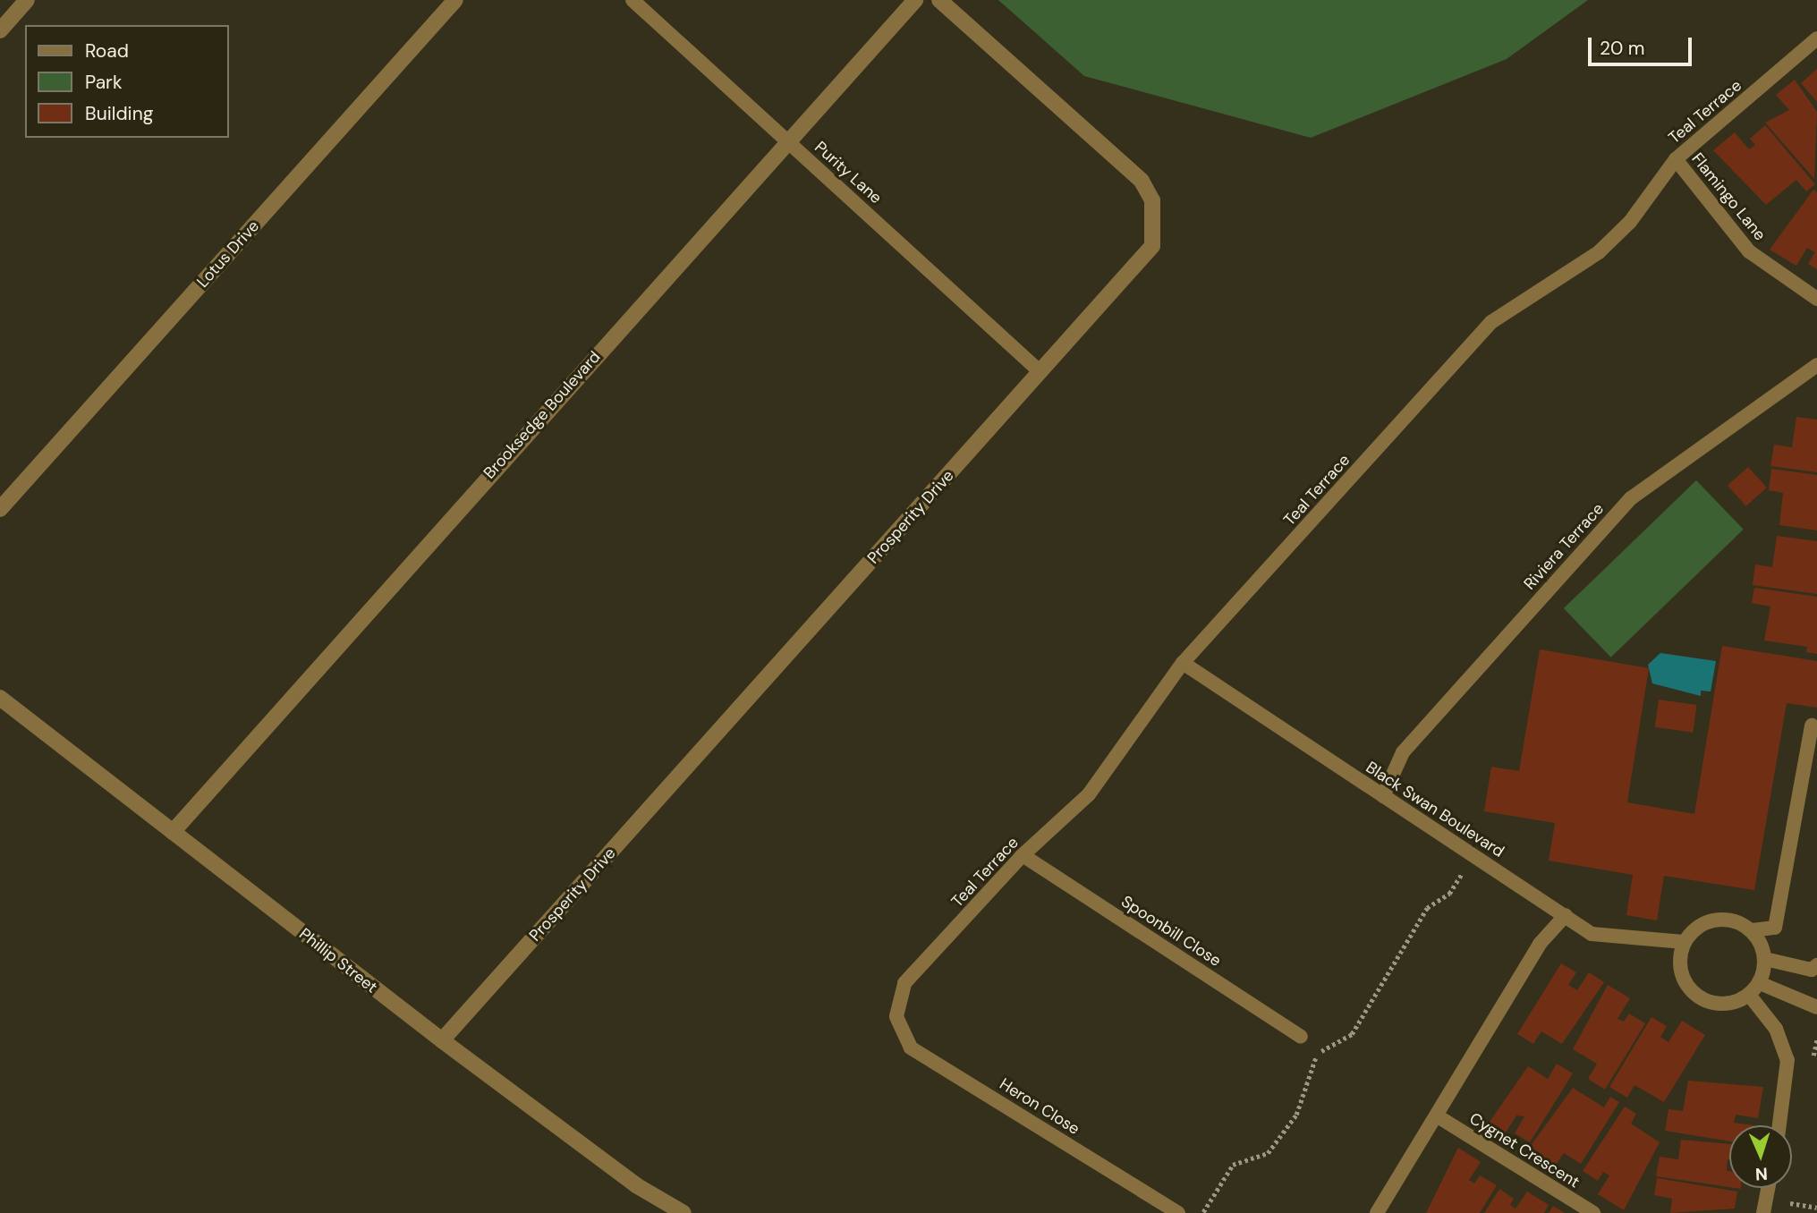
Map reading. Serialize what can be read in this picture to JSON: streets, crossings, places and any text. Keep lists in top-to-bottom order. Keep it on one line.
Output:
{"streets":{"street":["Lotus Drive","Brooksedge Boulevard","Prosperity Drive","Phillip Street"],"lane":["Teal Terrace","Purity Lane","Flamingo Lane","Riviera Terrace","Black Swan Boulevard","Spoonbill Close","Heron Close","Cygnet Crescent"]},"crossings":[["Teal Terrace","Flamingo Lane"],["Teal Terrace","Black Swan Boulevard"],["Teal Terrace","Spoonbill Close"],["Teal Terrace","Heron Close"],["Purity Lane","Brooksedge Boulevard"],["Purity Lane","Prosperity Drive"],["Brooksedge Boulevard","Phillip Street"],["Prosperity Drive","Phillip Street"],["Riviera Terrace","Black Swan Boulevard"]],"legend":["Road","Park","Building"],"scale_bar":"20 m","north":"bottom"}
